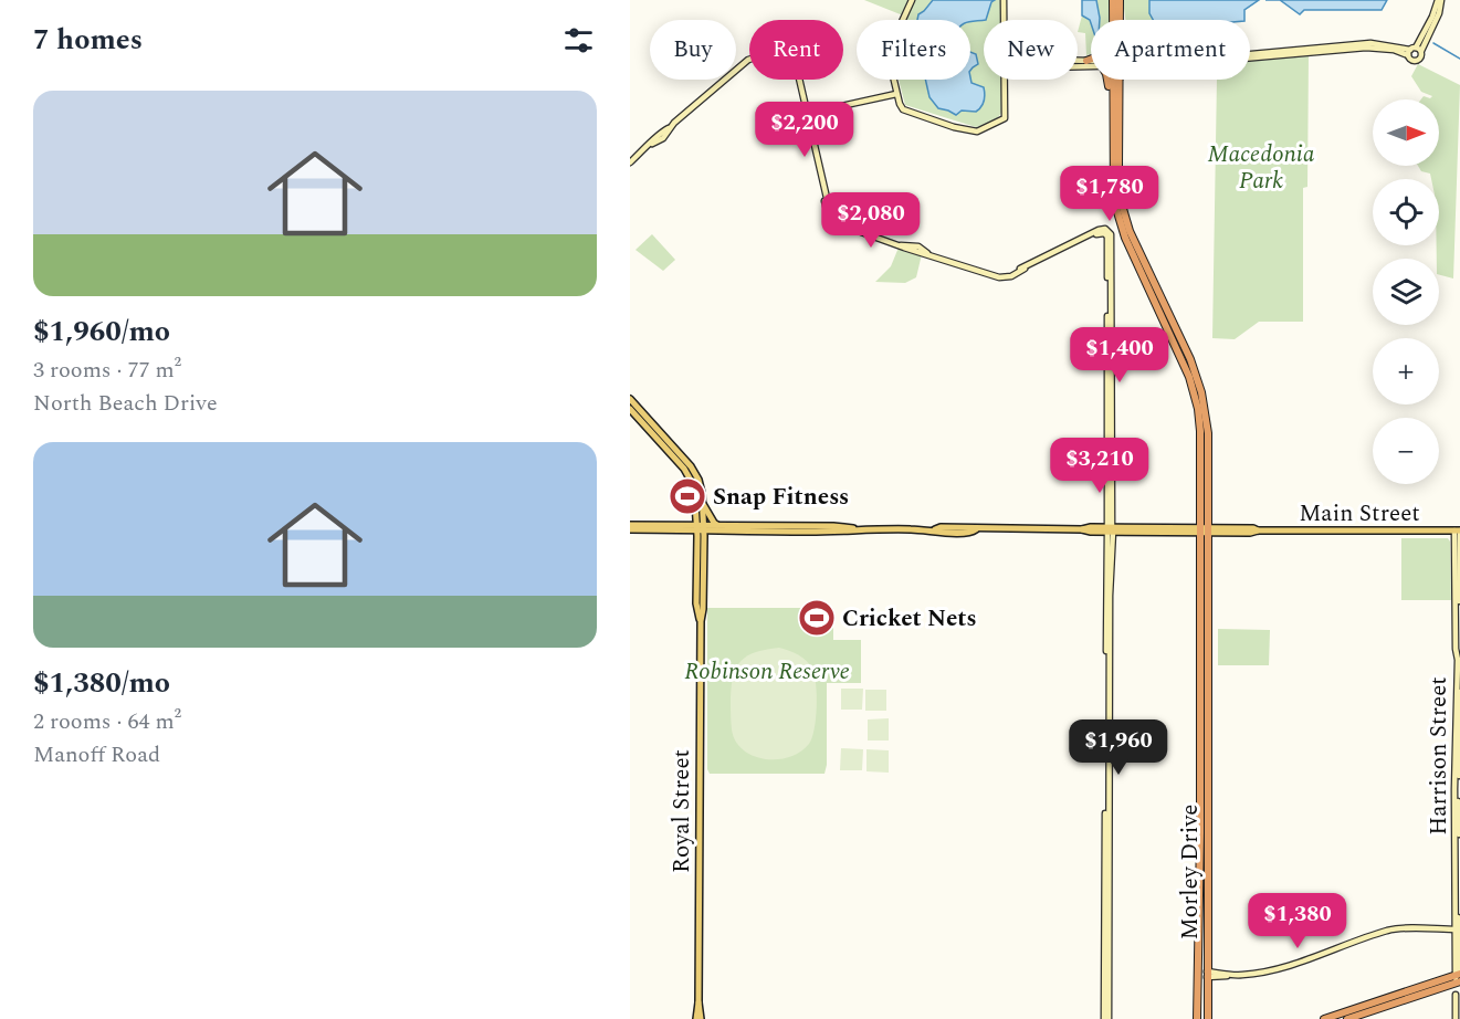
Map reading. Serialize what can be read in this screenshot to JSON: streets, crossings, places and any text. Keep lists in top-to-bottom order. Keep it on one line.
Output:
{"streets":{"highway":["Morley Drive"],"main road":["Main Street","Royal Street"],"street":["Harrison Street"]},"crossings":[["Main Street","Harrison Street"],["Main Street","Royal Street"],["Main Street","Morley Drive"]],"parks":["Macedonia Park","Robinson Reserve"],"places":{"sports":["Snap Fitness","Cricket Nets"]},"north":"right","page":{"heading":"7 homes","chip":["Buy","Rent","Filters","New","Apartment"],"list":[{"name":"$1,960/mo","note":"3 rooms · 77 m² · North Beach Drive"},{"name":"$1,380/mo","note":"2 rooms · 64 m² · Manoff Road"}],"map_buttons":["+","−"],"price":["$2,200","$1,780","$2,080","$1,400","$3,210","$1,960","$1,380"]}}
